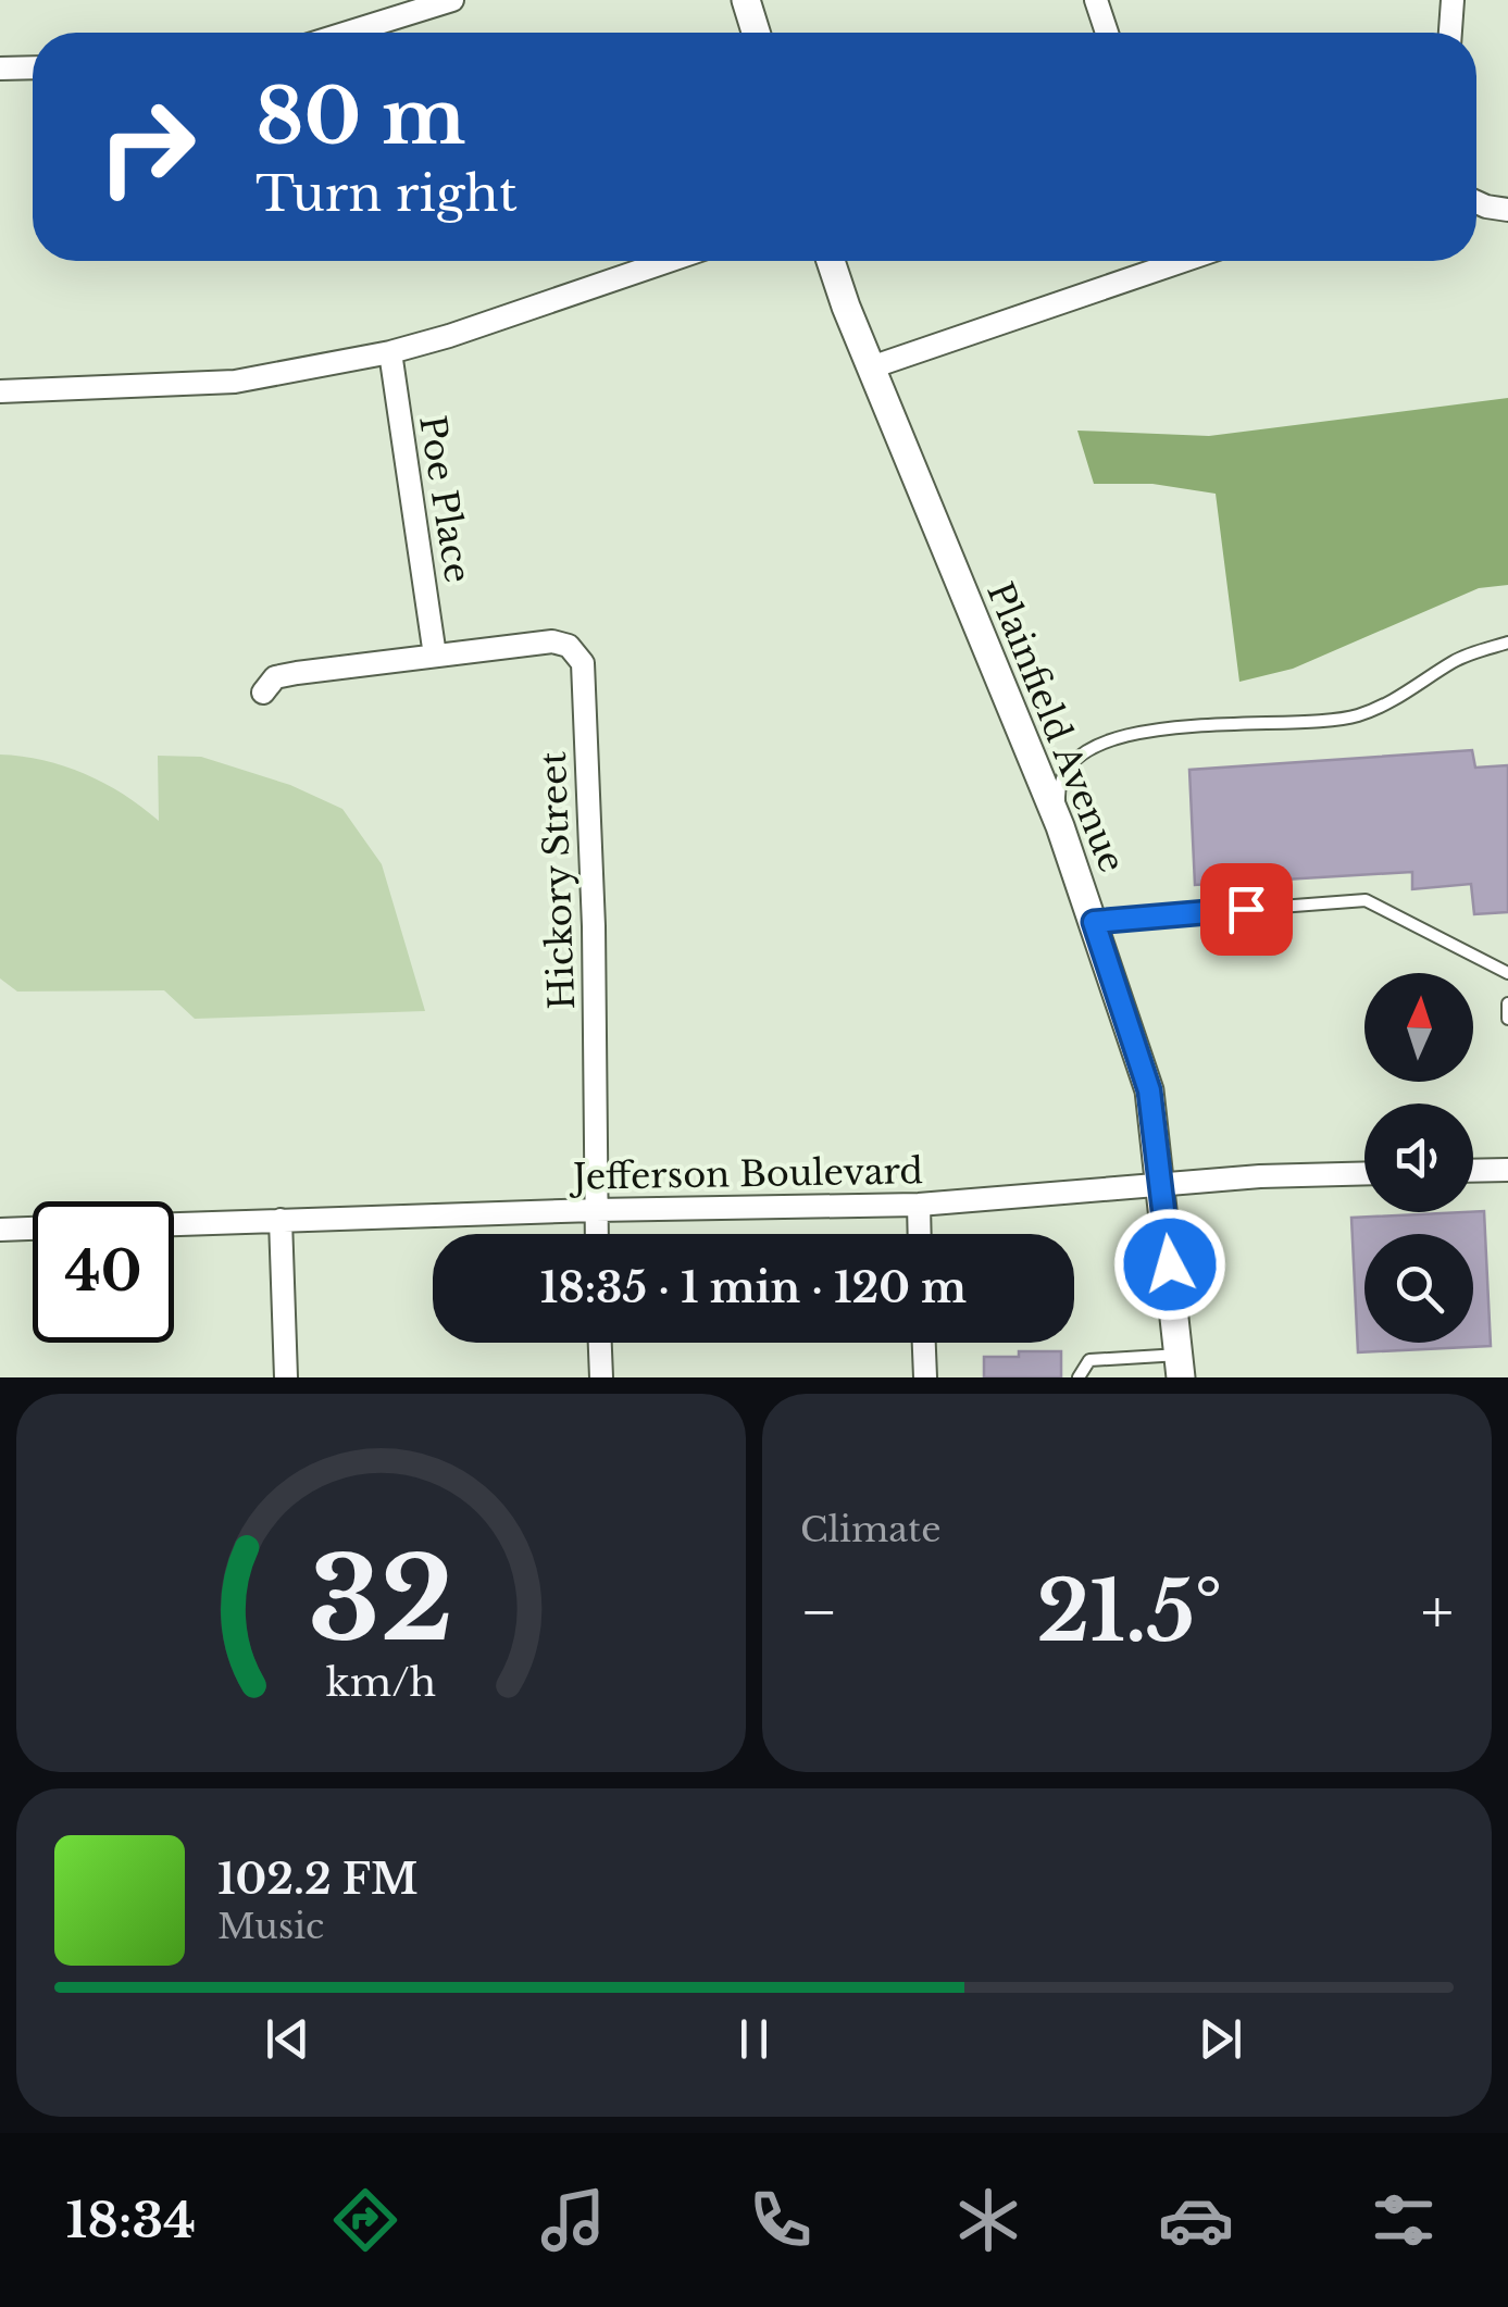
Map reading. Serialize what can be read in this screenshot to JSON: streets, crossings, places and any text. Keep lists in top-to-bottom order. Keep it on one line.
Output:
{"streets":{"street":["Poe Place","Plainfield Avenue","Hickory Street","Jefferson Boulevard"]},"crossings":[["Poe Place","Hickory Street"],["Plainfield Avenue","Jefferson Boulevard"],["Hickory Street","Jefferson Boulevard"]],"north":"top","page":{"turn":["80 m","Turn right"],"limit":"40","trip":"18:35 · 1 min · 120 m","tile":"Climate","heat":["−","21.5°","+"],"song":["102.2 FM","Music"],"tabs":"18:34","gauge":["32","km/h"]}}
